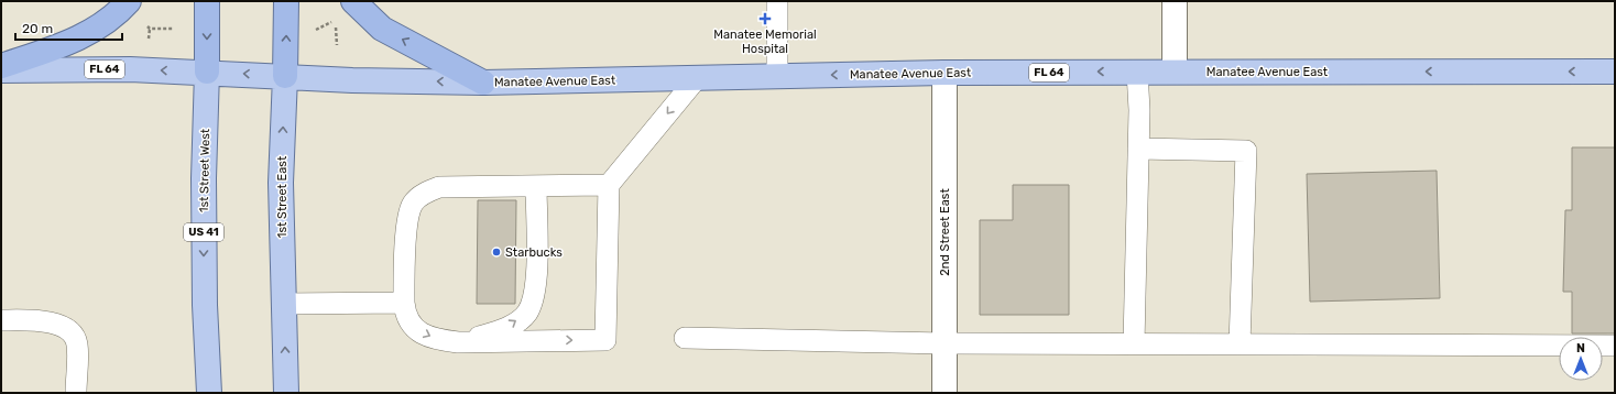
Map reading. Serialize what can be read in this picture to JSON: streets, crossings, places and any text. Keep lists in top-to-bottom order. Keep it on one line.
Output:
{"streets":{"highway":["1st Street West","1st Street East","US 41"],"main road":["FL 64","Manatee Avenue East"],"street":["2nd Street East"]},"crossings":[["FL 64","Manatee Avenue East"],["FL 64","1st Street West"],["Manatee Avenue East","1st Street West"],["Manatee Avenue East","1st Street East"],["Manatee Avenue East","2nd Street East"]],"one_way":["Manatee Avenue East","1st Street West","1st Street East"],"places":{"health":["Manatee Memorial Hospital"],"other":["Starbucks"]},"scale_bar":"20 m","north":"top"}
